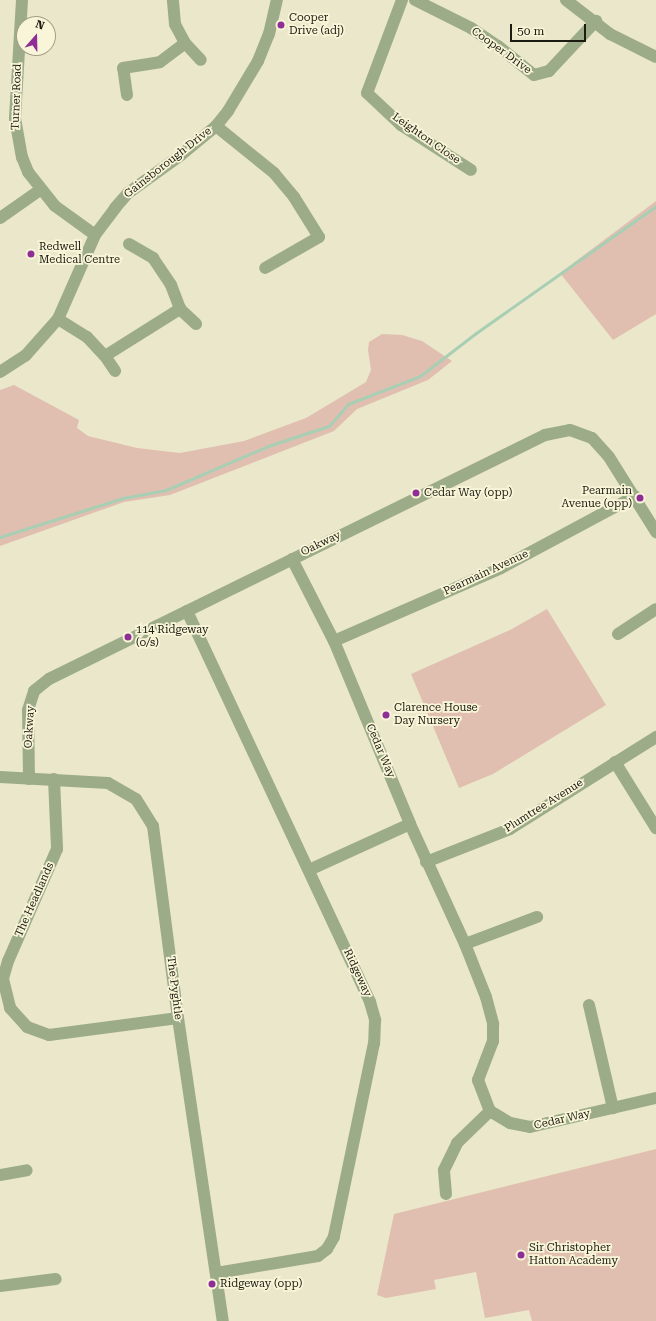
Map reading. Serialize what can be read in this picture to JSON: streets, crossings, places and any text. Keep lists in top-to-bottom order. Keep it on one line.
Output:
{"streets":{"street":["Cooper Drive","Turner Road","Leighton Close","Gainsborough Drive","Oakway","Pearmain Avenue","Cedar Way","Plumtree Avenue","The Headlands","Ridgeway","The Pyghtle"]},"crossings":[["Turner Road","Gainsborough Drive"],["Oakway","Pearmain Avenue"],["Oakway","Cedar Way"],["Oakway","Ridgeway"],["Oakway","The Pyghtle"],["Pearmain Avenue","Cedar Way"],["Cedar Way","Plumtree Avenue"],["The Headlands","The Pyghtle"],["Ridgeway","The Pyghtle"]],"places":["Cooper Drive (adj)","Redwell Medical Centre","Cedar Way (opp)","Pearmain Avenue (opp)","114 Ridgeway (o/s)","Clarence House Day Nursery","Sir Christopher Hatton Academy","Ridgeway (opp)"],"scale_bar":"50 m","north":"top"}
